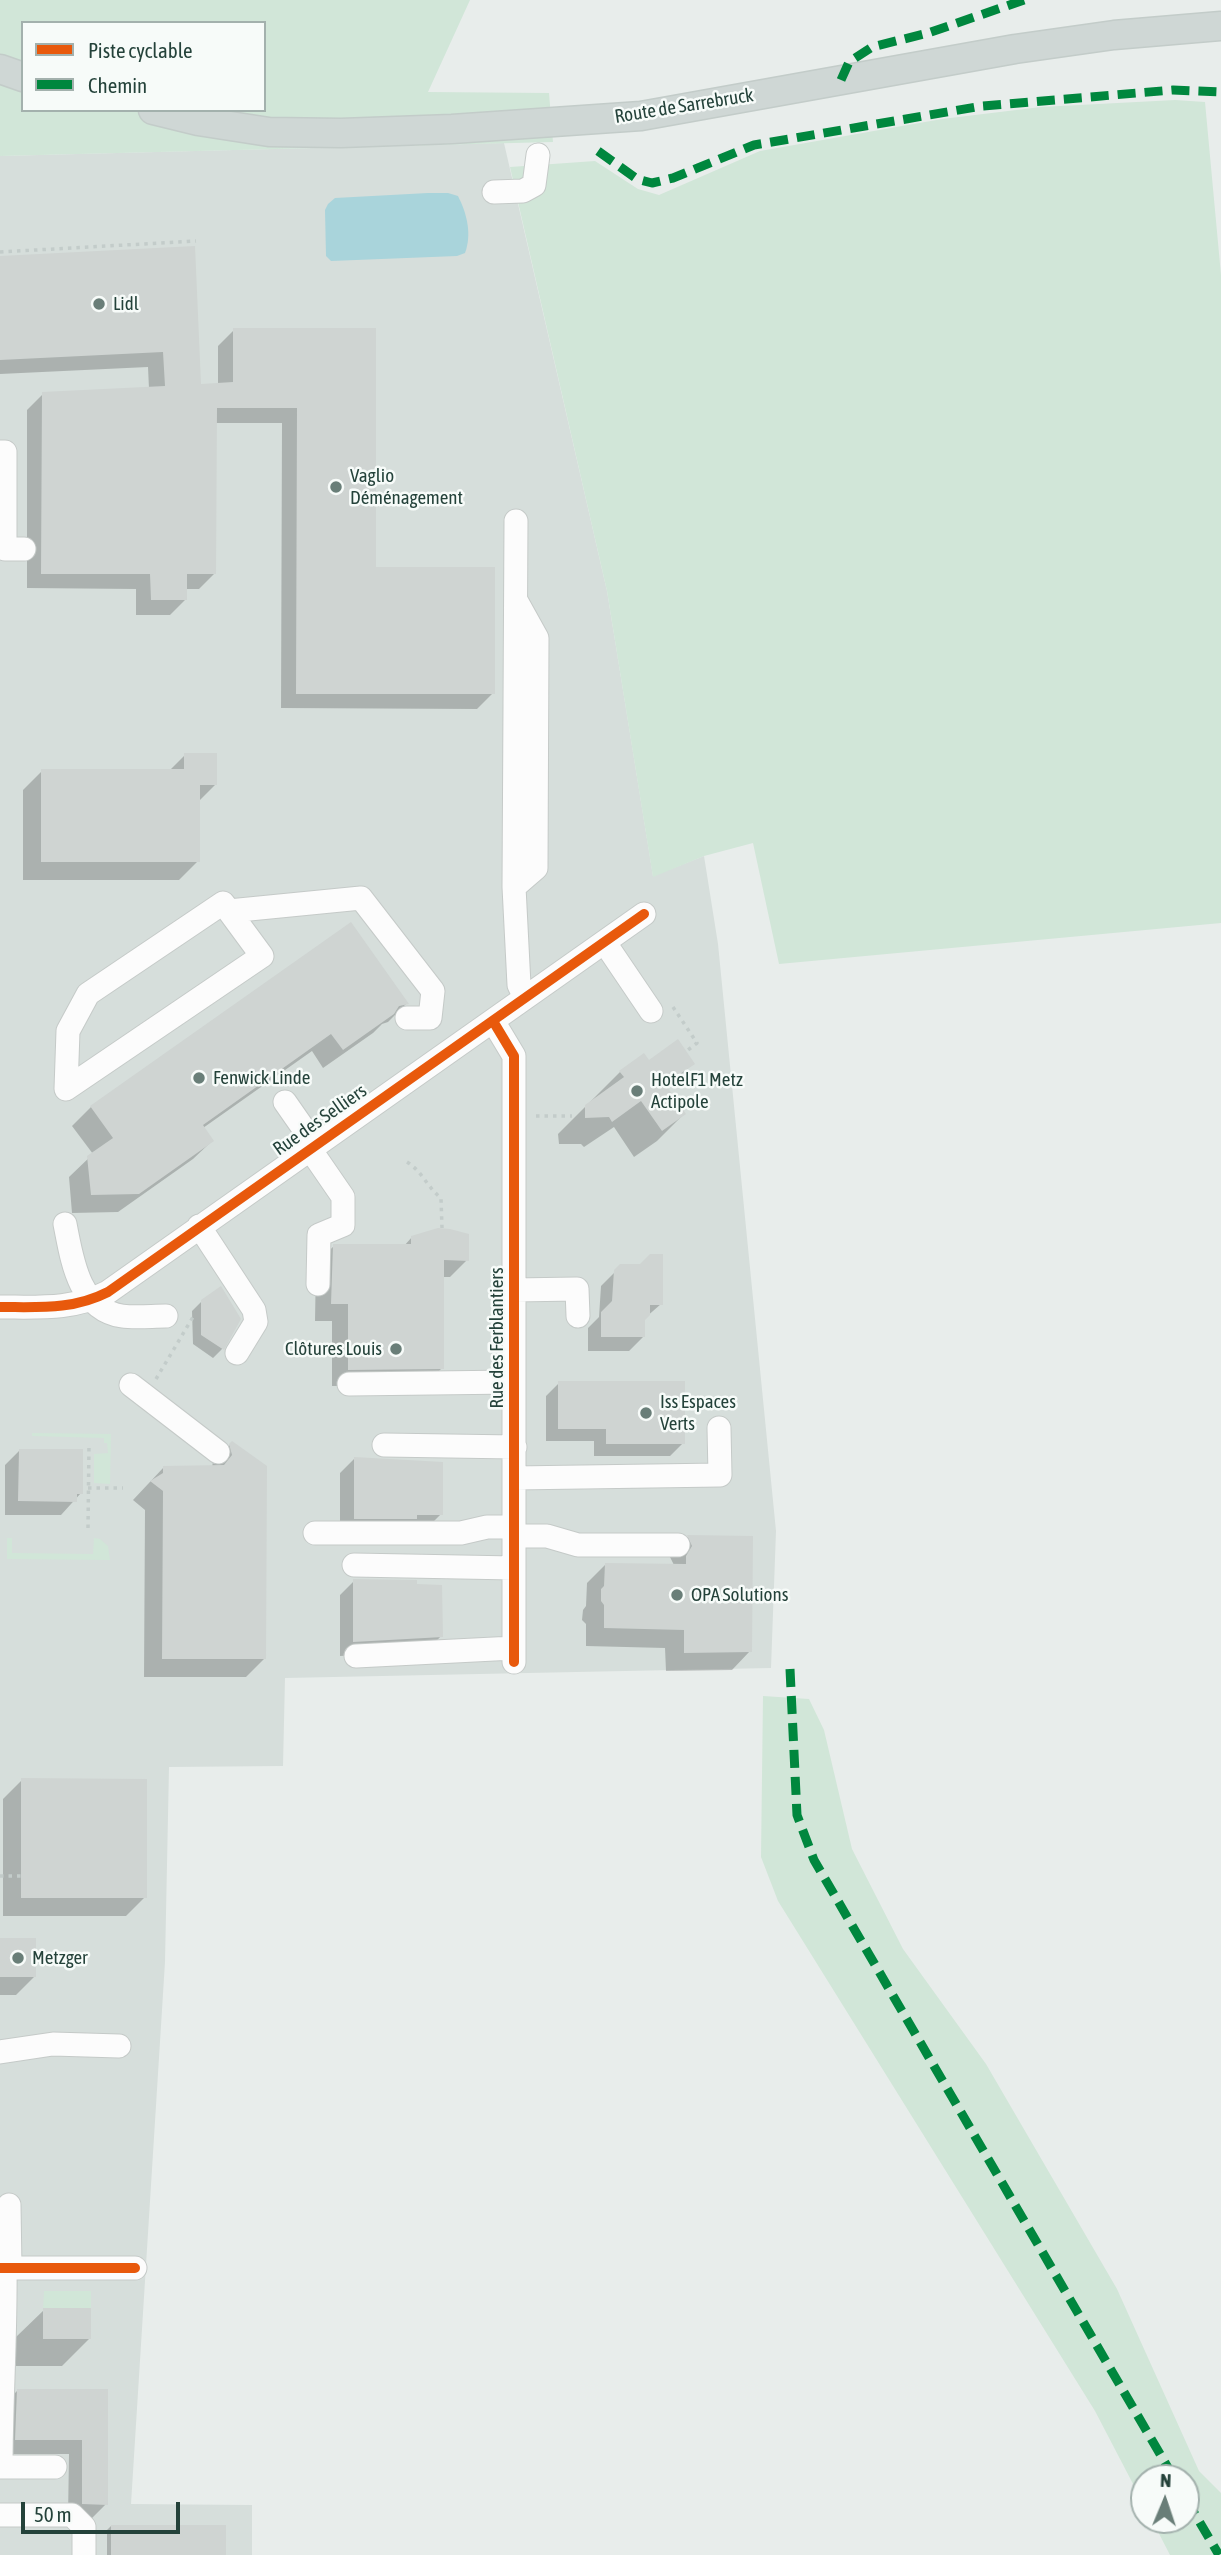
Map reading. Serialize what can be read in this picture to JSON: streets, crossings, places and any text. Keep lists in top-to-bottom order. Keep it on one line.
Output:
{"streets":{"main road":["Route de Sarrebruck"],"street":["Rue des Selliers","Rue des Ferblantiers"]},"crossings":[["Rue des Selliers","Rue des Ferblantiers"]],"places":["Lidl","Vaglio Déménagement","Fenwick Linde","HotelF1 Metz Actipole","Clôtures Louis","Iss Espaces Verts","OPA Solutions","Metzger"],"legend":["Piste cyclable","Chemin"],"scale_bar":"50 m","north":"top"}
